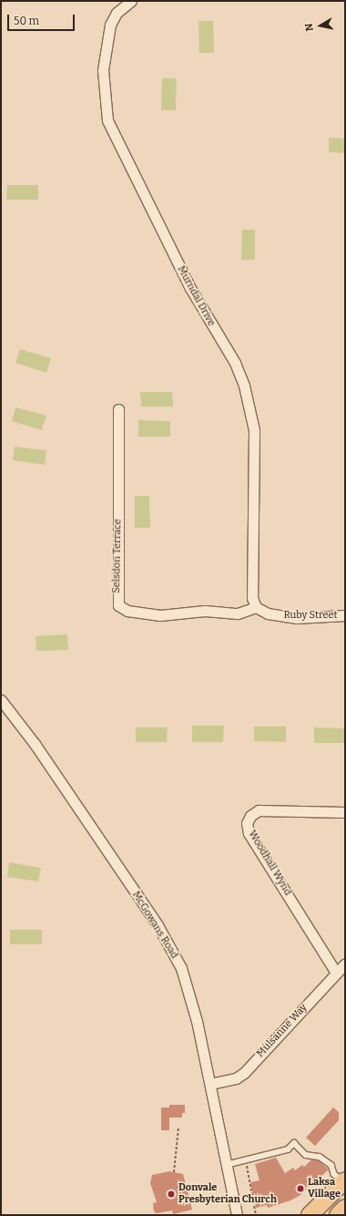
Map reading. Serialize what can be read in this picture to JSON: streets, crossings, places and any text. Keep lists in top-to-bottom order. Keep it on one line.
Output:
{"streets":{"street":["Murndal Drive","Selsdon Terrace","Ruby Street","Woodhall Wynd","McGowans Road","Mulsanne Way"]},"crossings":[["Murndal Drive","Selsdon Terrace"],["Murndal Drive","Ruby Street"],["Selsdon Terrace","Ruby Street"],["Woodhall Wynd","Mulsanne Way"],["McGowans Road","Mulsanne Way"]],"places":["Laksa Village","Donvale Presbyterian Church"],"scale_bar":"50 m","north":"left"}
